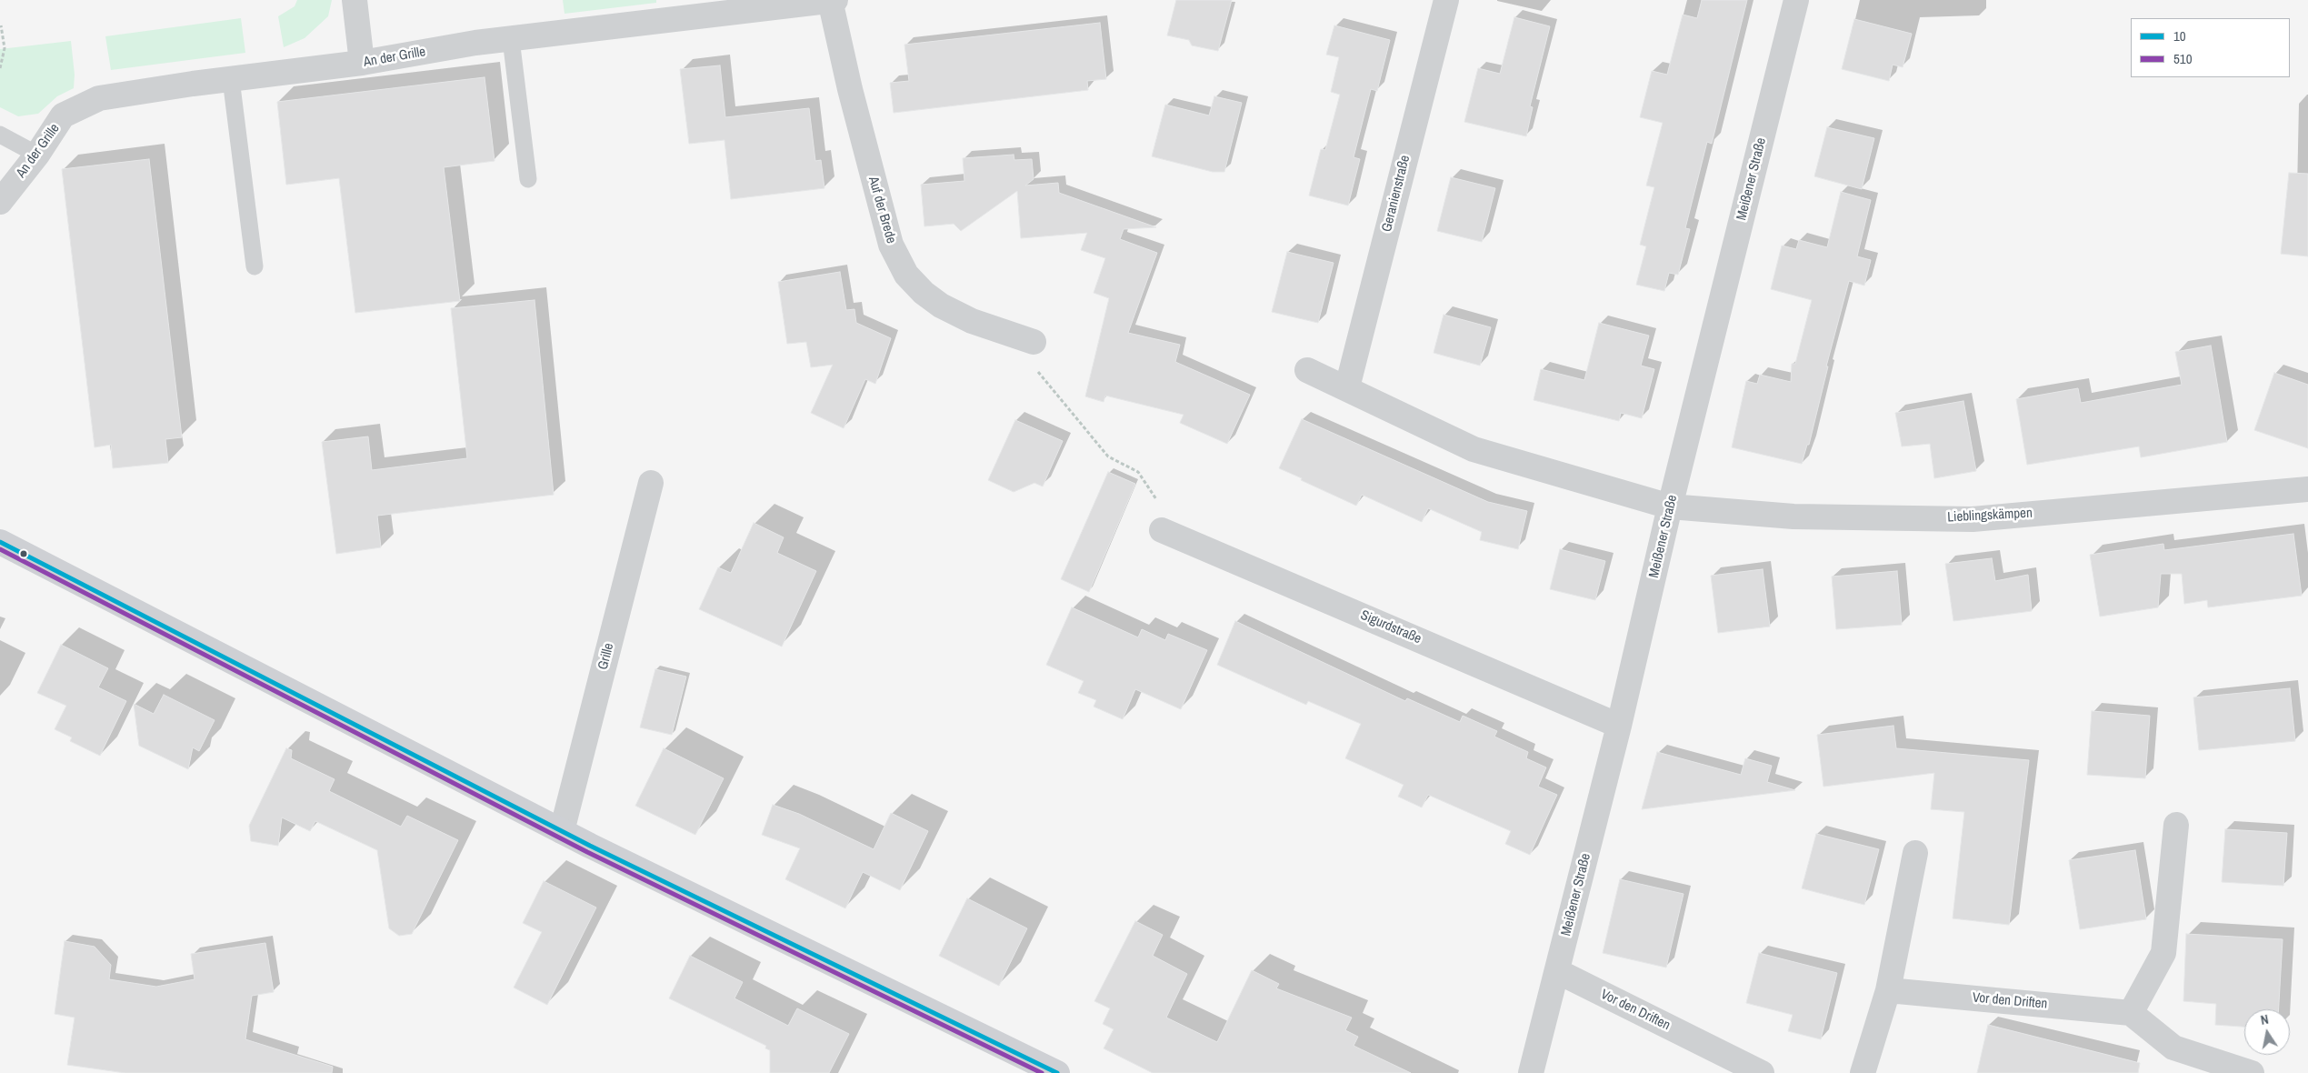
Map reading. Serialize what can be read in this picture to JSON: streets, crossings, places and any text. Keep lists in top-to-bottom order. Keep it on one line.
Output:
{"streets":{"street":["An der Grille","Meißener Straße","Geranienstraße","Auf der Brede","Lieblingskämpen","Sigurdstraße","Grille","Vor den Driften"]},"crossings":[["An der Grille","Auf der Brede"],["Meißener Straße","Lieblingskämpen"],["Meißener Straße","Sigurdstraße"],["Meißener Straße","Vor den Driften"]],"lines":["transit line 10","transit line 510"],"legend":["10","510"],"north":"top"}
